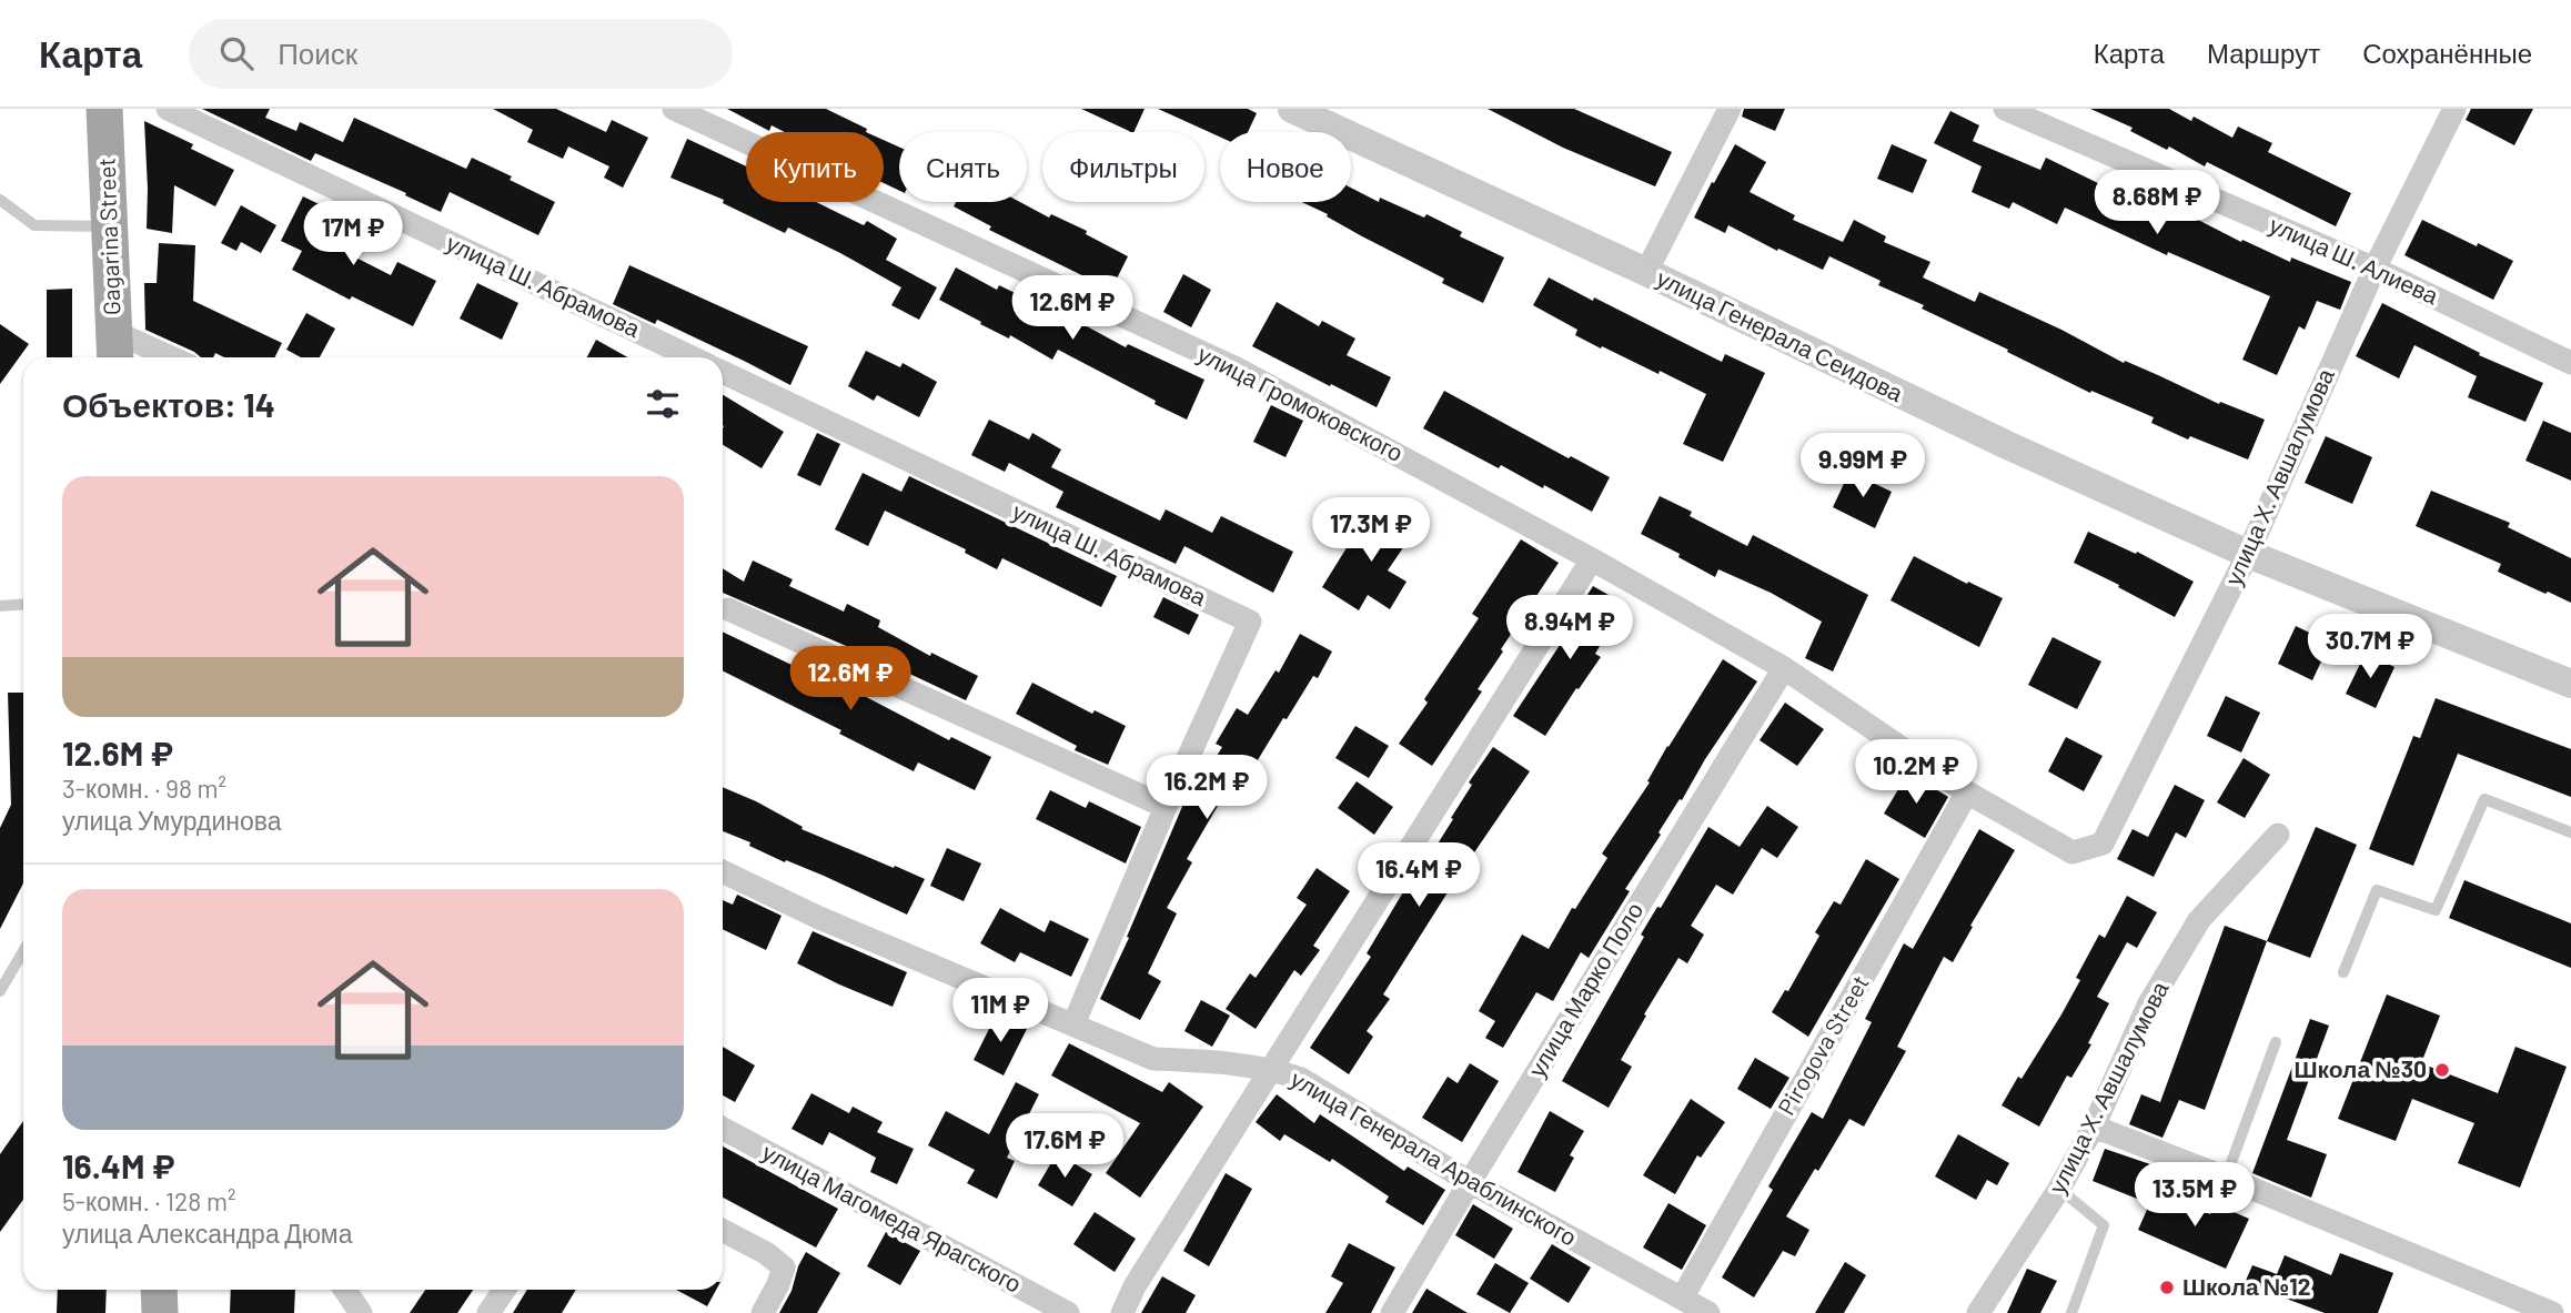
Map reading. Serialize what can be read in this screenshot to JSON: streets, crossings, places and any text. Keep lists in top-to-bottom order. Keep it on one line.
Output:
{"streets":{"main road":["Gagarina Street"],"street":["улица Ш. Алиева","улица Ш. Абрамова","улица Генерала Сеидова","улица Громоковского","улица Х. Авшалумова","улица Марко Поло","Pirogova Street","улица Генерала Араблинского","улица Магомеда Ярагского"]},"crossings":[["улица Ш. Алиева","улица Х. Авшалумова"],["улица Генерала Сеидова","улица Х. Авшалумова"],["улица Громоковского","улица Х. Авшалумова"],["улица Громоковского","улица Марко Поло"],["улица Громоковского","Pirogova Street"],["улица Марко Поло","улица Генерала Араблинского"],["Pirogova Street","улица Генерала Араблинского"]],"places":["Школа №30","Школа №12"],"page":{"header":"Карта","search":"Поиск","nav":["Карта","Маршрут","Сохранённые"],"chip":["Купить","Снять","Фильтры","Новое"],"price":["8.68M ₽","17M ₽","12.6M ₽","9.99M ₽","17.3M ₽","8.94M ₽","30.7M ₽","12.6M ₽","10.2M ₽","16.2M ₽","16.4M ₽","11M ₽","17.6M ₽","13.5M ₽"],"heading":"Объектов: 14","list":[{"name":"12.6M ₽","note":"3-комн. · 98 m² · улица Умурдинова"},{"name":"16.4M ₽","note":"5-комн. · 128 m² · улица Александра Дюма"}]}}
